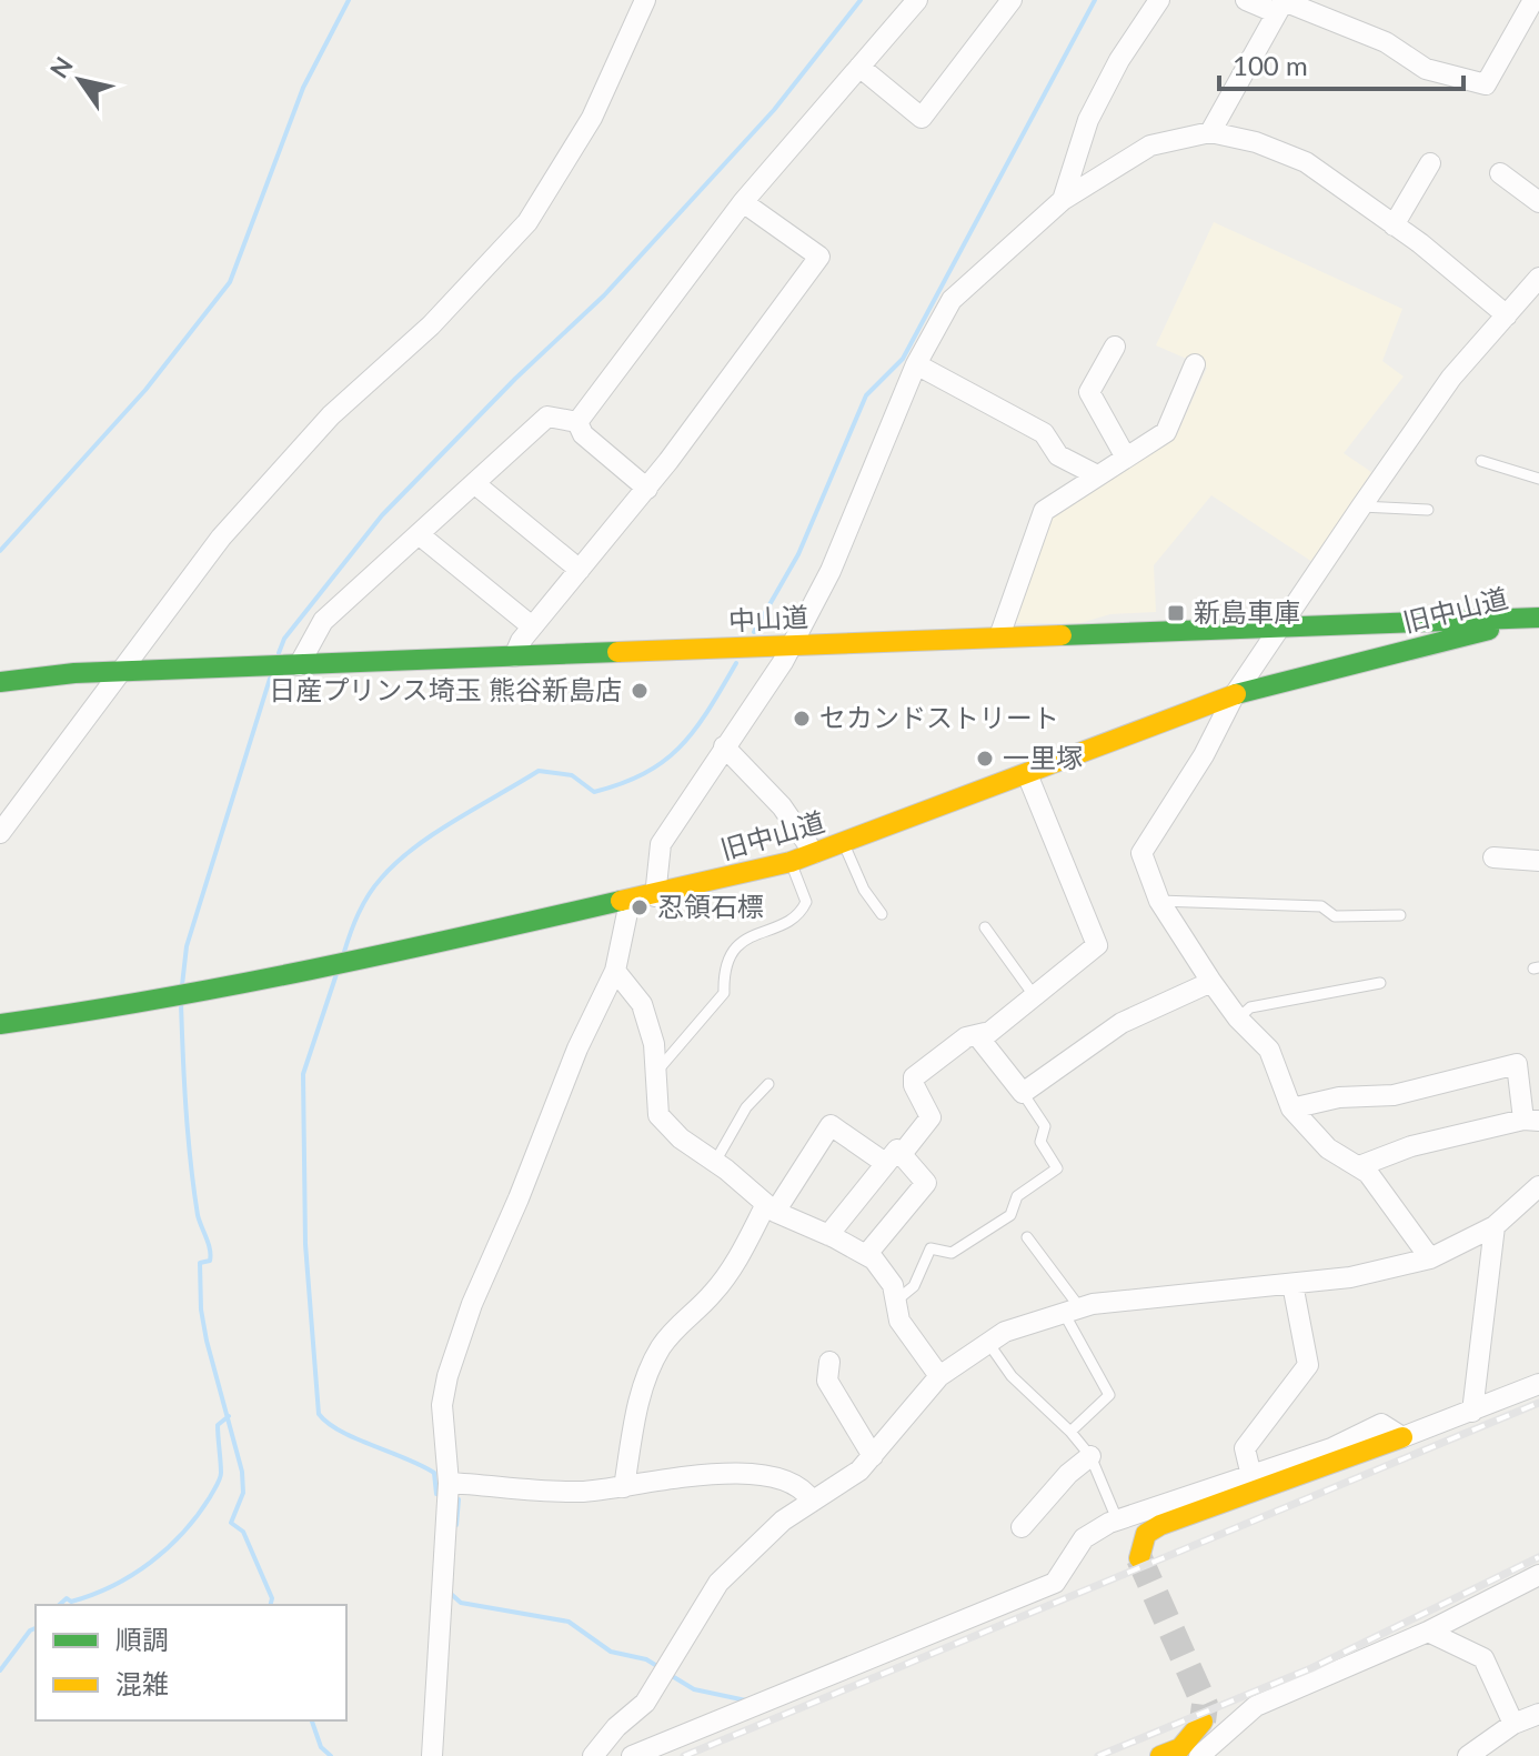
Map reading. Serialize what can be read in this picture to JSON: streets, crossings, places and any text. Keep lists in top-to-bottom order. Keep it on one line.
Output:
{"streets":{"main road":["旧中山道","中山道"]},"crossings":[["旧中山道","中山道"]],"places":{"transit":["新島車庫"],"other":["日産プリンス埼玉 熊谷新島店","セカンドストリート","一里塚","忍領石標"]},"legend":["順調","混雑"],"scale_bar":"100 m","north":"top left"}
